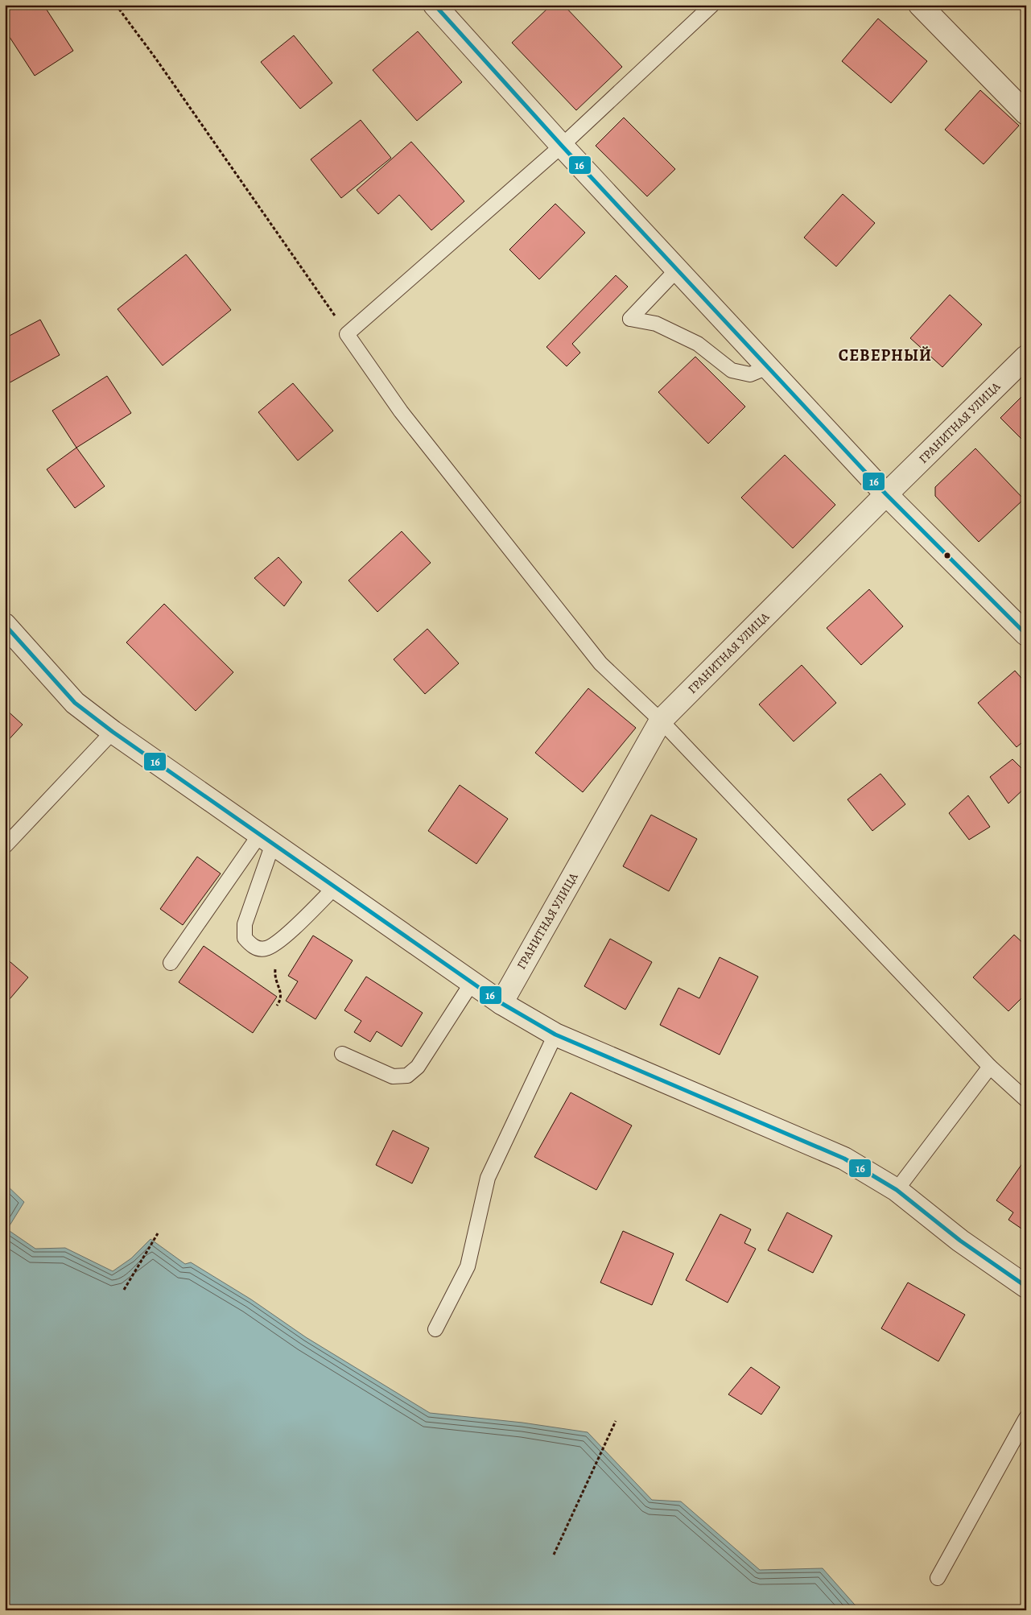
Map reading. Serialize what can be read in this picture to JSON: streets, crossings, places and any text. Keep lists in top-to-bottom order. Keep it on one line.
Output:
{"streets":{"street":["ГРАНИТНАЯ УЛИЦА"]},"districts":["СЕВЕРНЫЙ"],"lines":["transit line 16"]}
